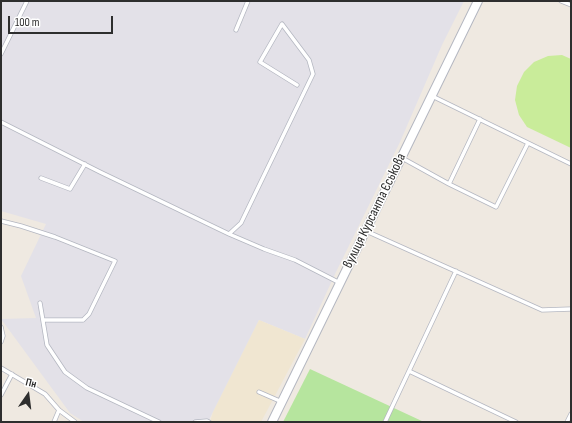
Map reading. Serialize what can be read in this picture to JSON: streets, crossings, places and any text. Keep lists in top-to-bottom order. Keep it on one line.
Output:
{"streets":{"street":["вулиця Курсанта Єськова"]},"scale_bar":"100 m","north":"top"}
